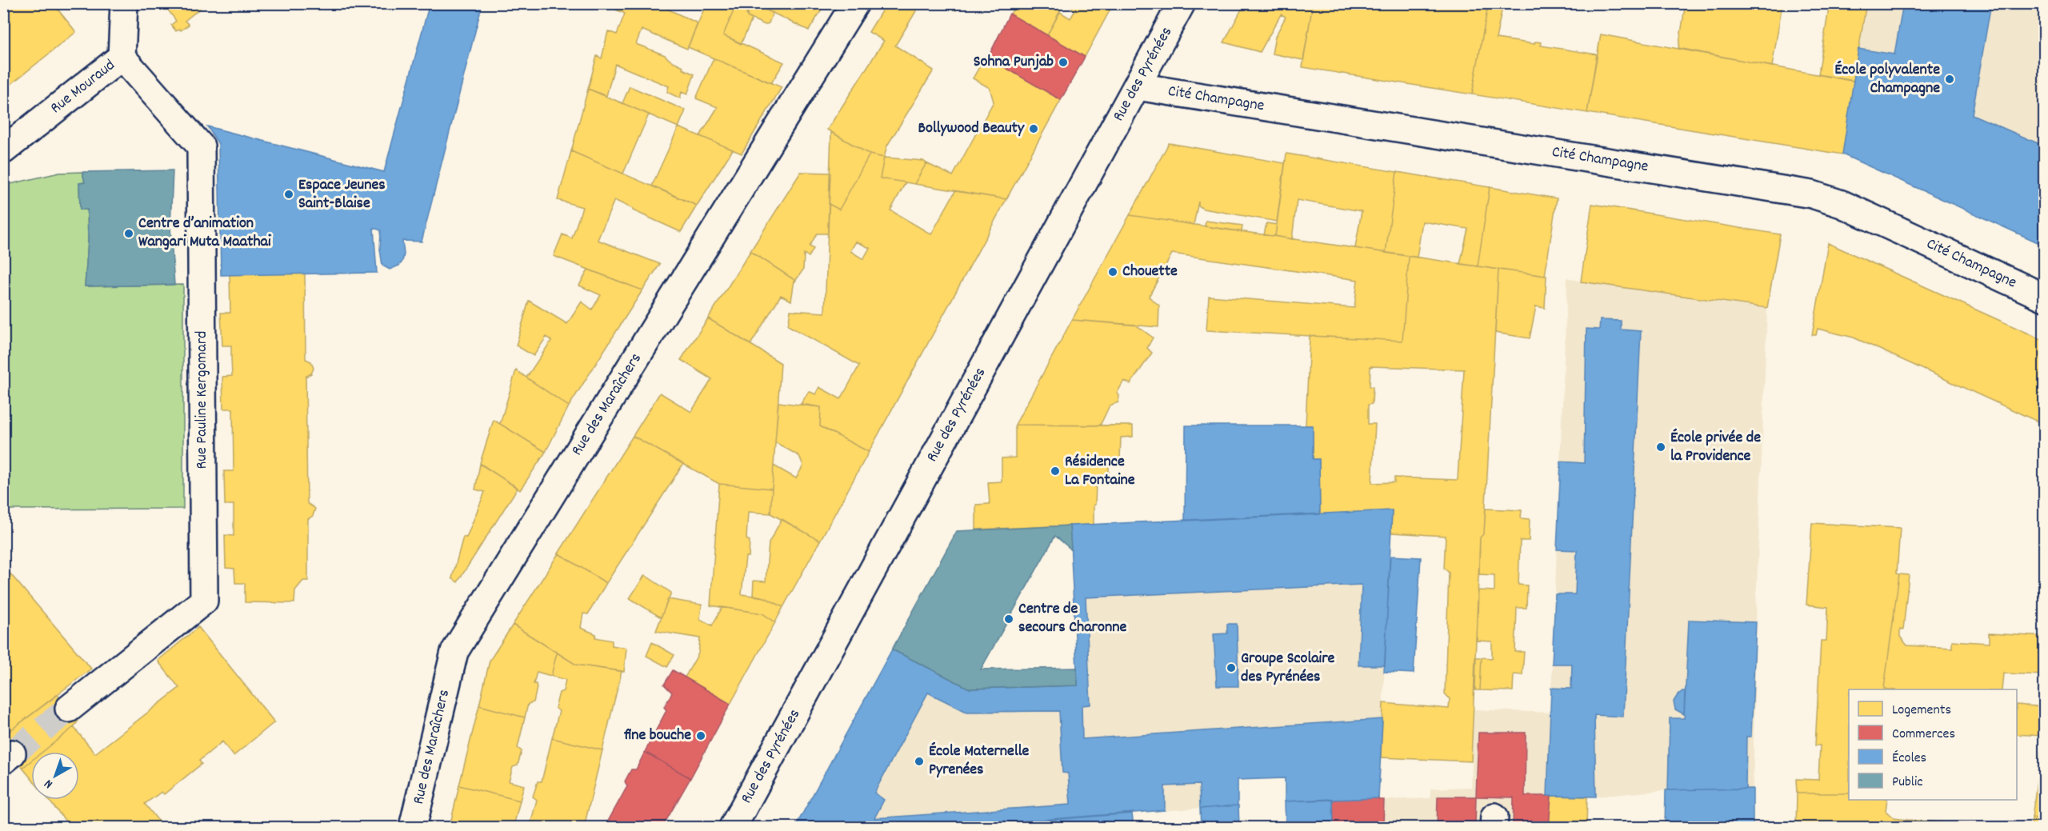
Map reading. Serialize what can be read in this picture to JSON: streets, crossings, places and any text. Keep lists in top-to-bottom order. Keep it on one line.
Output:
{"streets":{"street":["Rue des Pyrénées","Rue Mouraud","Cité Champagne","Rue Pauline Kergomard","Rue des Maraîchers"]},"crossings":[["Rue des Pyrénées","Cité Champagne"],["Rue Mouraud","Rue Pauline Kergomard"]],"places":["Sohna Punjab","École polyvalente Champagne","Bollywood Beauty","Espace Jeunes Saint-Blaise","Centre d’animation Wangari Muta Maathai","Chouette","École privée de la Providence","Résidence La Fontaine","Centre de secours Charonne","Groupe Scolaire des Pyrénées","fine bouche","École Maternelle Pyrenées"],"legend":["Logements","Commerces","Écoles","Public"],"north":"bottom left"}
